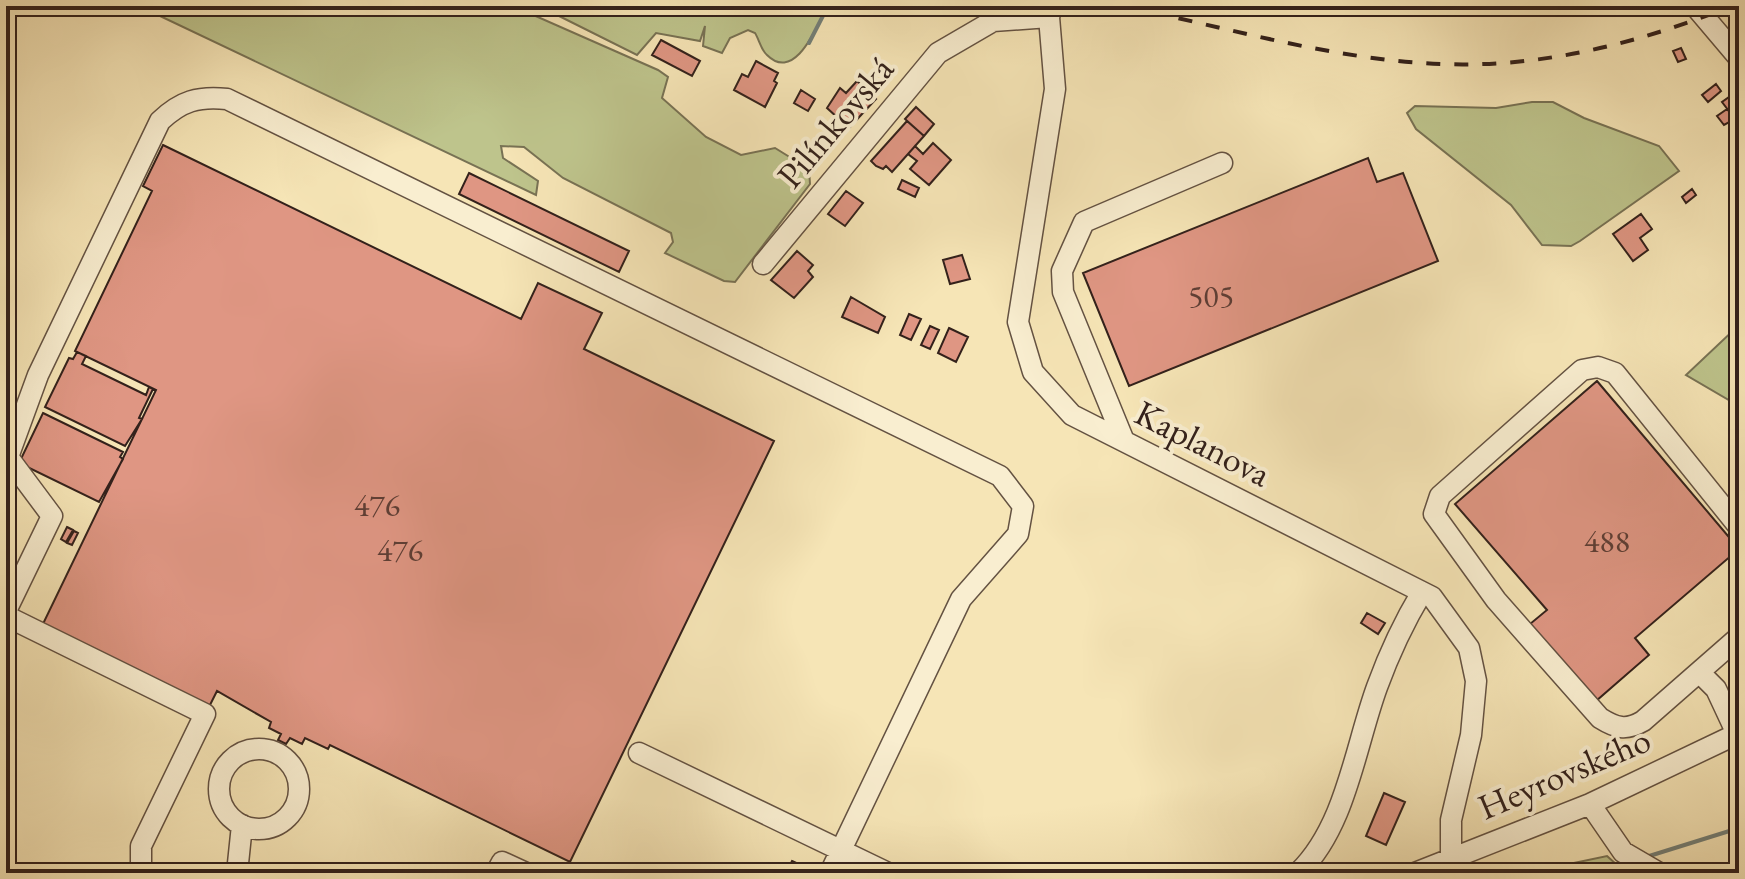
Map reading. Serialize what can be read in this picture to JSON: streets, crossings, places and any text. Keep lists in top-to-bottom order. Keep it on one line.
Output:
{"streets":{"street":["Pilínkovská","Kaplanova","Heyrovského"]},"crossings":[["Pilínkovská","Kaplanova"],["Kaplanova","Heyrovského"]],"house_numbers":["505","476","488","476"]}
